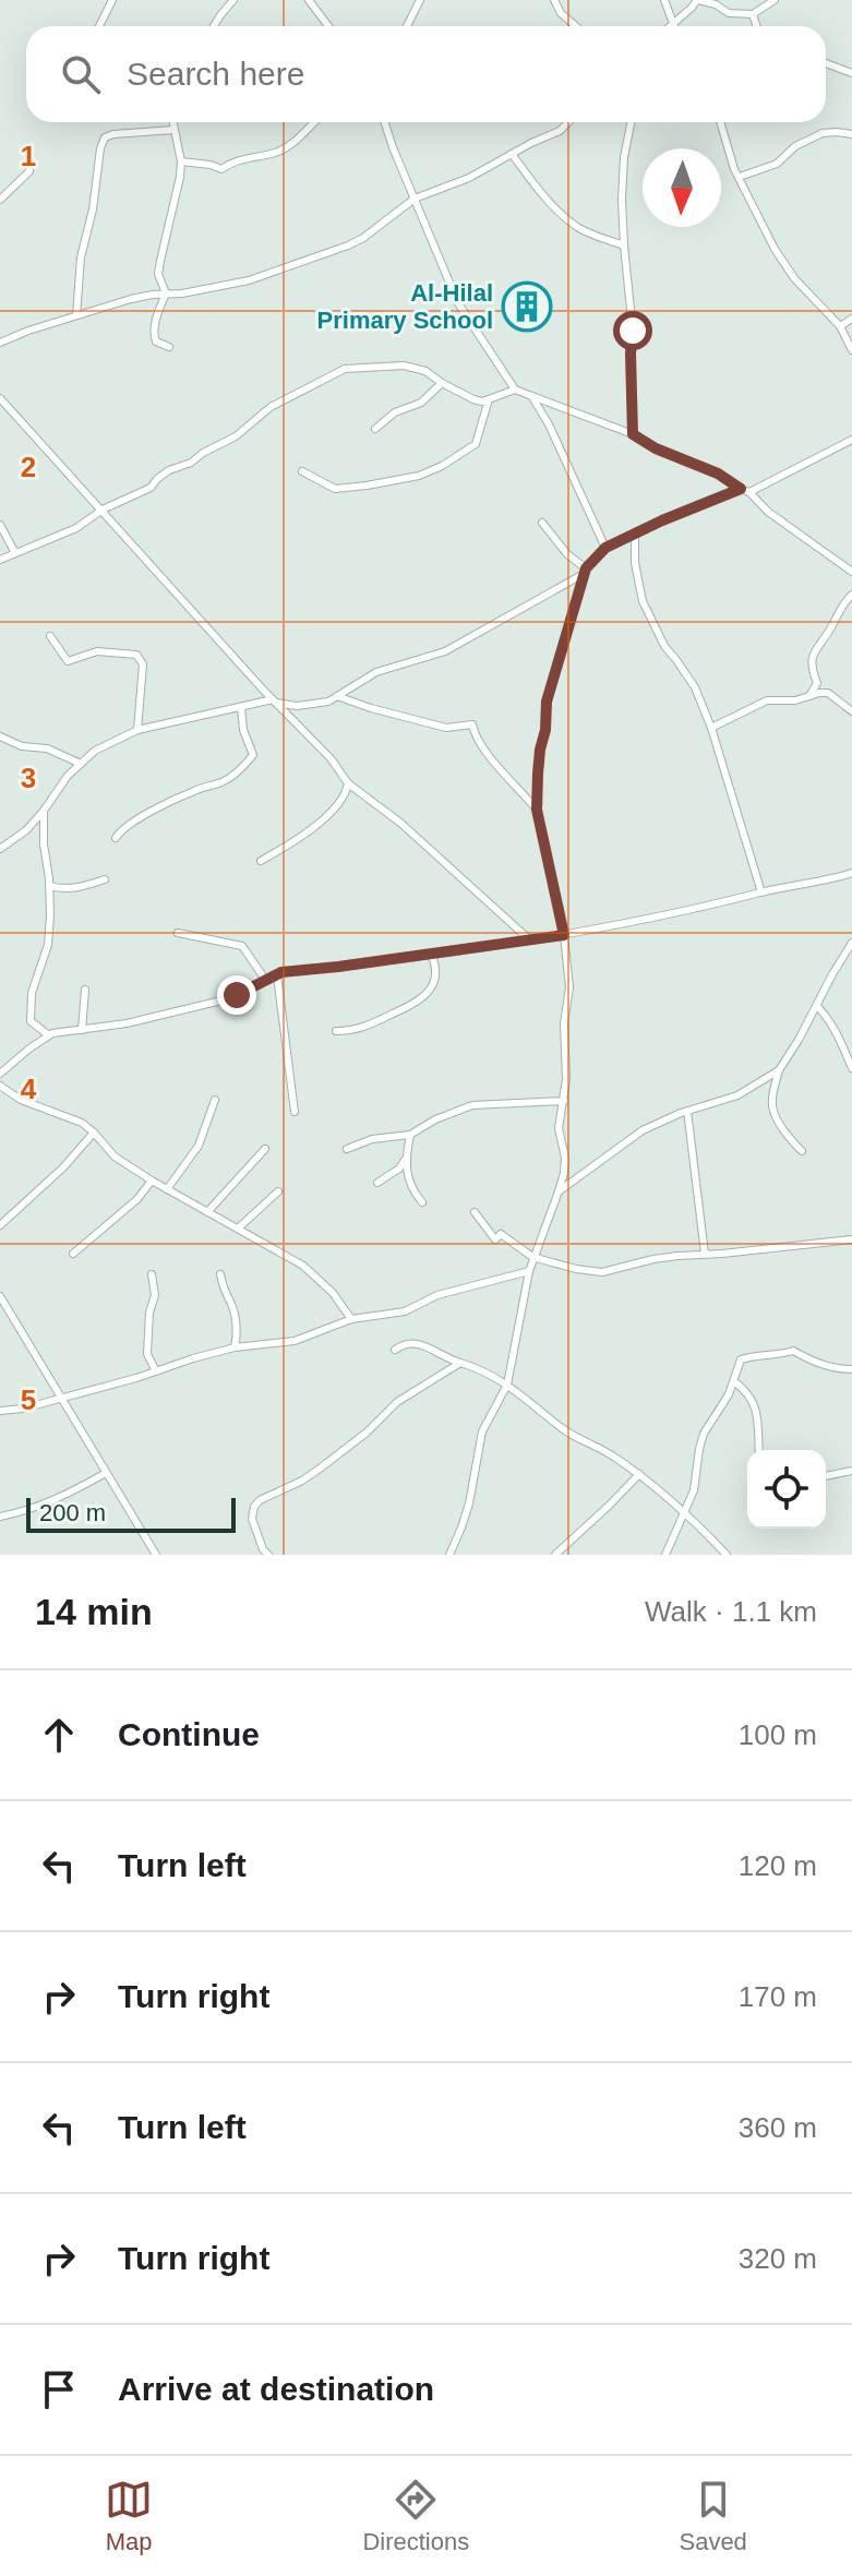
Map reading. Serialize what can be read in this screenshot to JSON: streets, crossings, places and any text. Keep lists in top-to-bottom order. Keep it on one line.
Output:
{"places":{"building":["Al-Hilal Primary School"]},"scale_bar":"200 m","north":"bottom","page":{"search":"Search here","scale":"200 m","heading":["14 min","Walk · 1.1 km"],"list":[["Continue","100 m"],["Turn left","120 m"],["Turn right","170 m"],["Turn left","360 m"],["Turn right","320 m"],"Arrive at destination"],"nav":["Map","Directions","Saved"]},"grid":{"rows":["1","2","3","4","5"]}}
